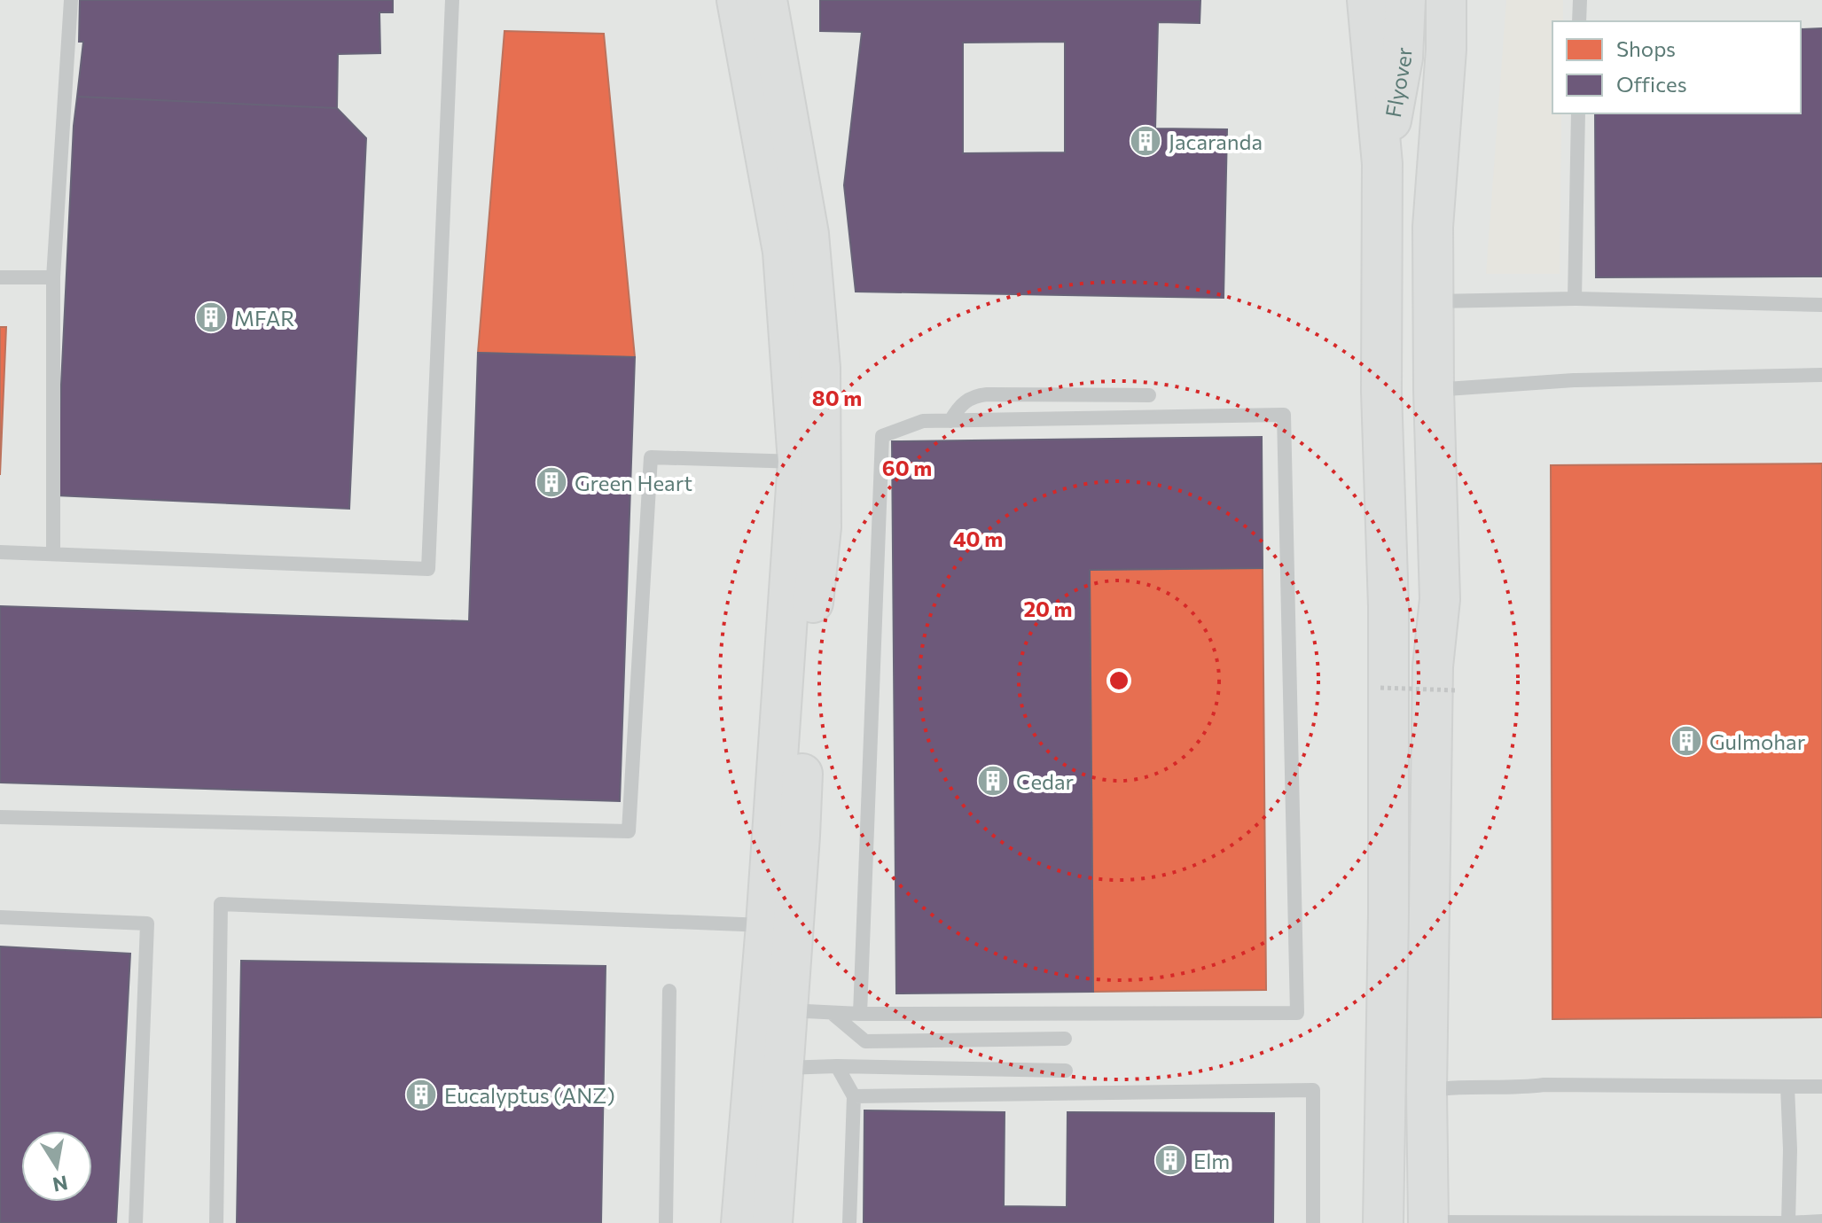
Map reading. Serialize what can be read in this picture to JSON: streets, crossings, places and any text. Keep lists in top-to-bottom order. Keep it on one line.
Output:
{"streets":{"street":["Flyover"]},"places":{"building":["Jacaranda","MFAR","Green Heart","Gulmohar","Cedar","Eucalyptus (ANZ)","Elm"]},"legend":["Shops","Offices"],"north":"bottom","rings":["80 m","60 m","40 m","20 m"]}
